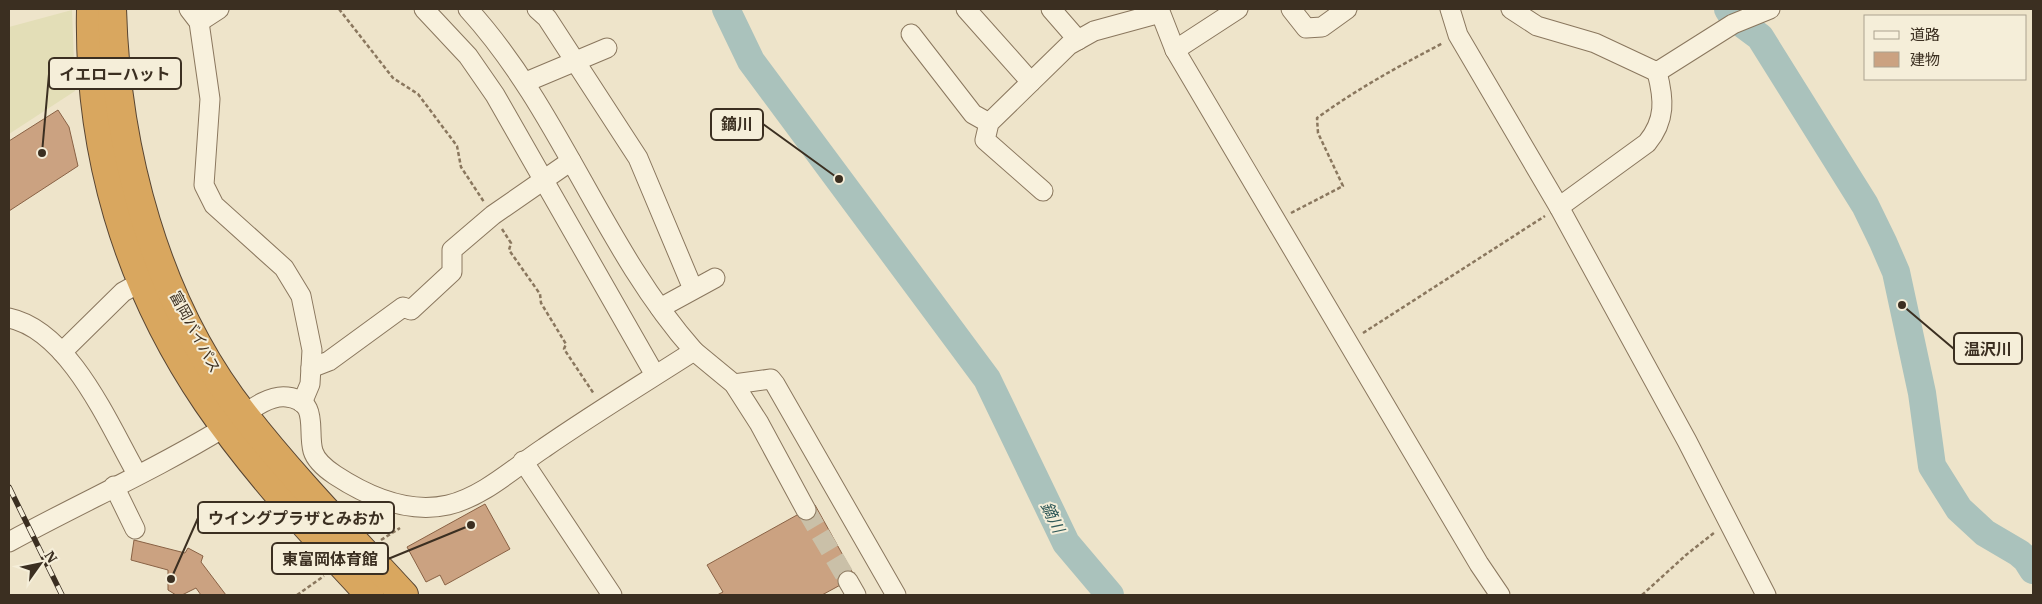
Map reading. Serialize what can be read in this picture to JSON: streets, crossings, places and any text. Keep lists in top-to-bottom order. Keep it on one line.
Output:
{"streets":{"highway":["富岡バイパス"]},"water":["鏑川"],"places":["イエローハット","鏑川","温沢川","東富岡体育館","ウイングプラザとみおか"],"legend":["道路","建物"],"north":"top right"}
